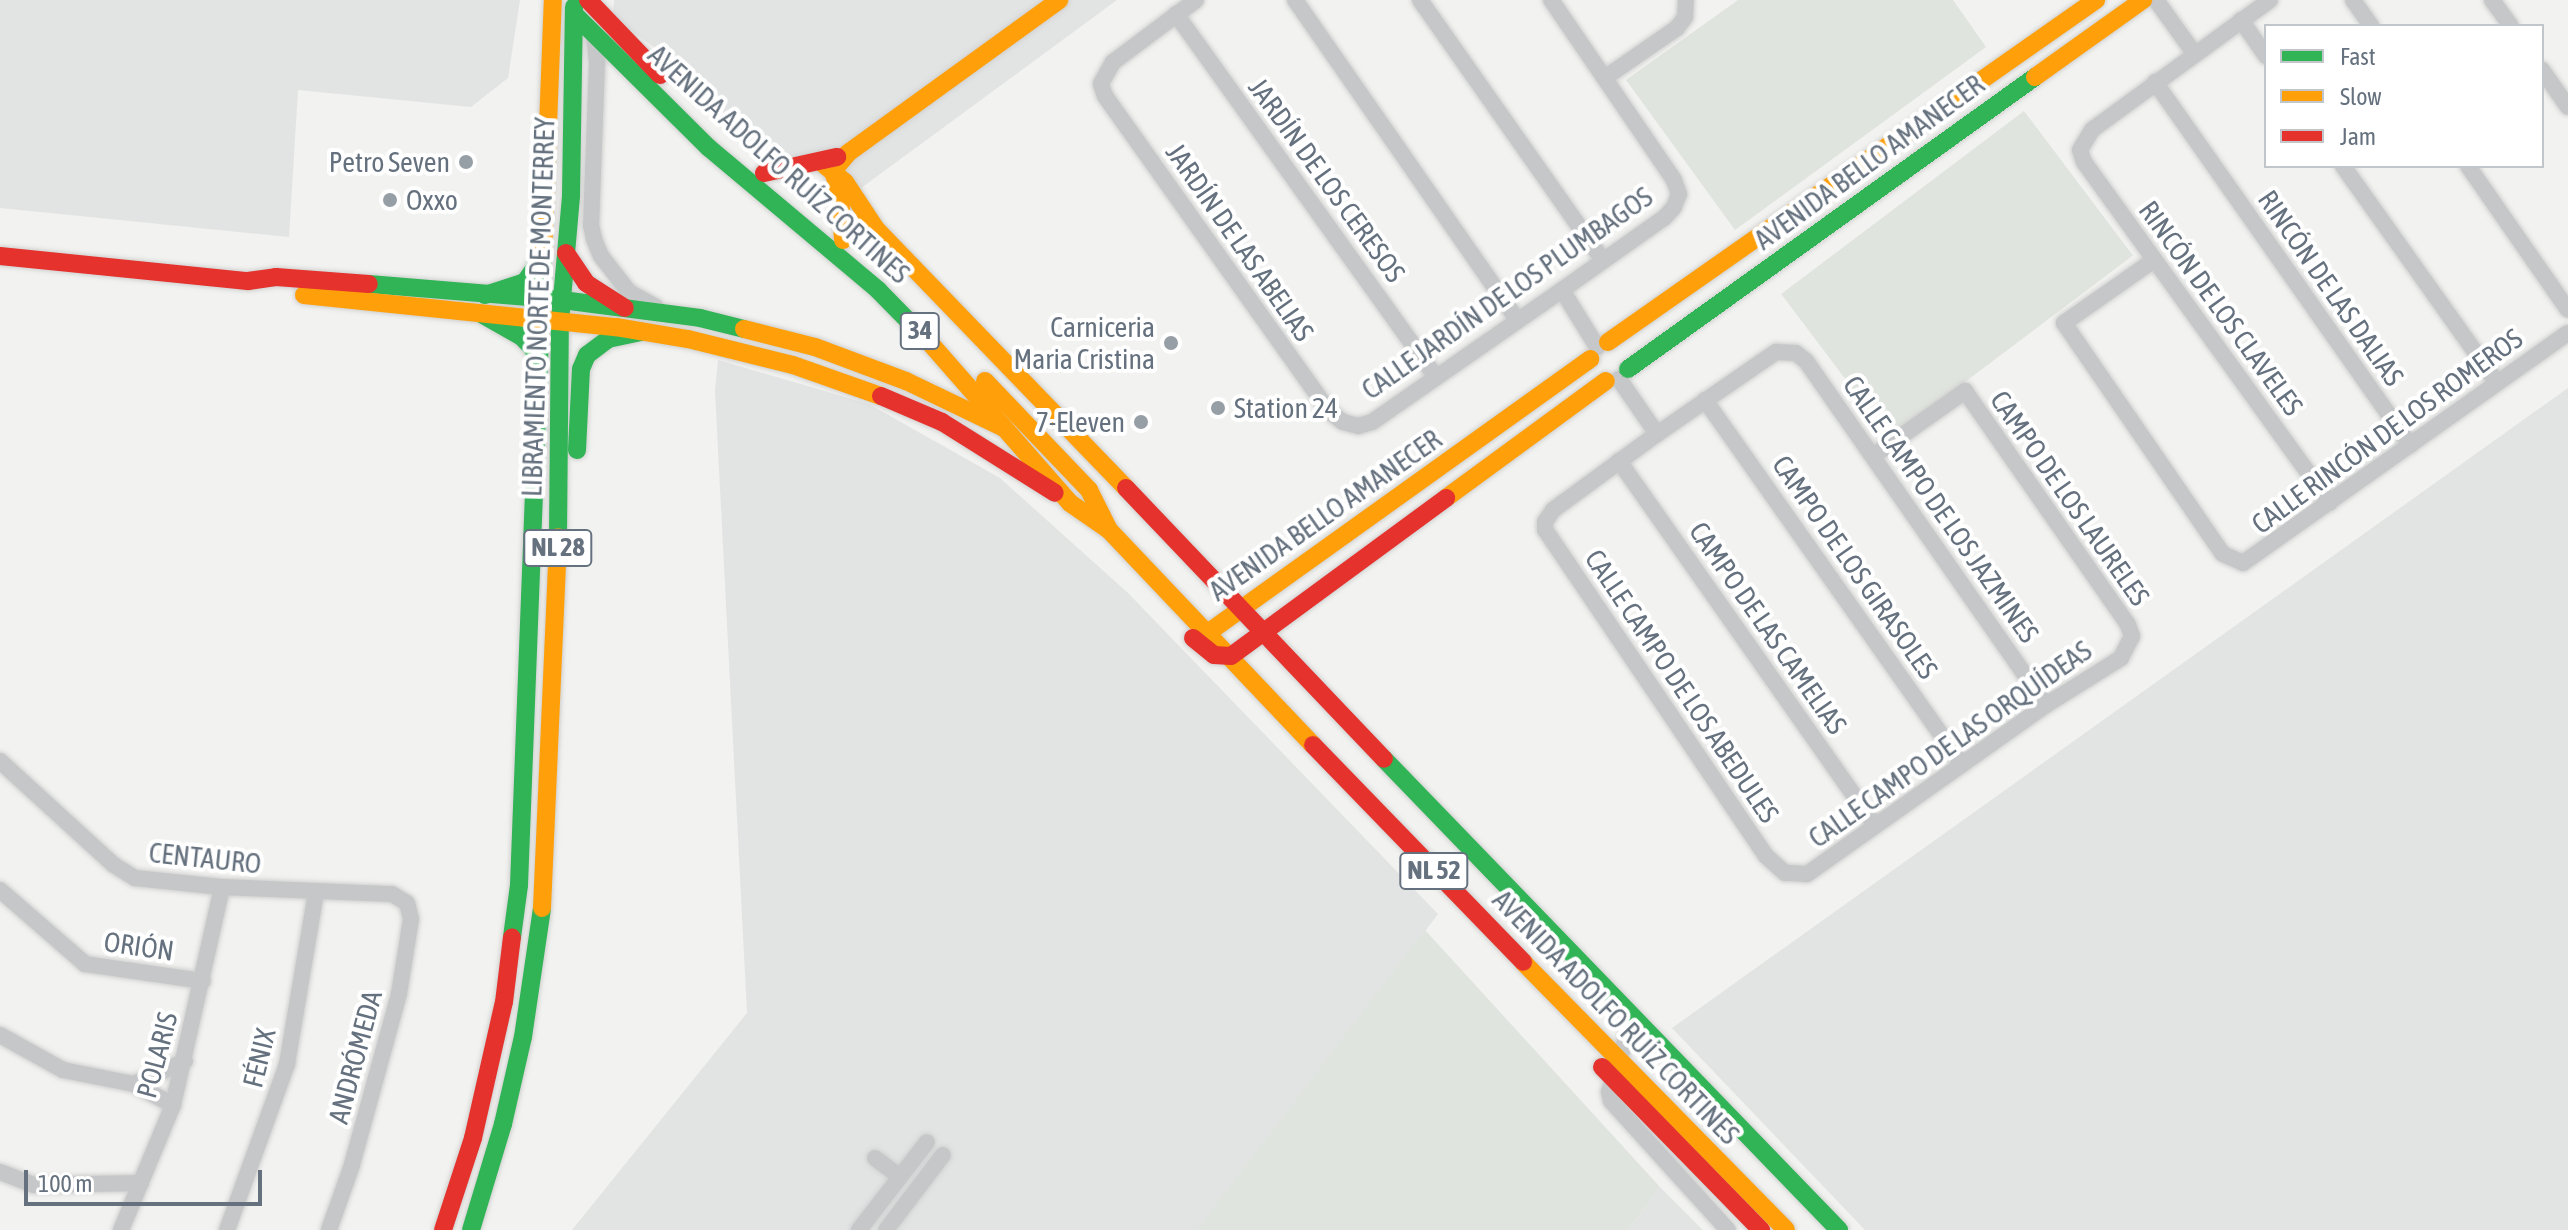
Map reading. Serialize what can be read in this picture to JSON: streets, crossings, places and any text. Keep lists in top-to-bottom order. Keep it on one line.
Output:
{"streets":{"main road":["AVENIDA BELLO AMANECER","AVENIDA ADOLFO RUÍZ CORTINES","LIBRAMIENTO NORTE DE MONTERREY","34","NL 28","NL 52"],"street":["JARDÍN DE LOS CERESOS","JARDÍN DE LAS ABELIAS","RINCÓN DE LAS DALIAS","CALLE JARDÍN DE LOS PLUMBAGOS","RINCÓN DE LOS CLAVELES","CALLE RINCÓN DE LOS ROMEROS","CAMPO DE LOS LAURELES","CALLE CAMPO DE LOS JAZMINES","CAMPO DE LOS GIRASOLES","CAMPO DE LAS CAMELIAS","CALLE CAMPO DE LOS ABEDULES","CALLE CAMPO DE LAS ORQUÍDEAS","CENTAURO","ORIÓN","POLARIS","ANDRÓMEDA","FÉNIX"]},"crossings":[["AVENIDA BELLO AMANECER","AVENIDA ADOLFO RUÍZ CORTINES"],["AVENIDA ADOLFO RUÍZ CORTINES","LIBRAMIENTO NORTE DE MONTERREY"],["AVENIDA ADOLFO RUÍZ CORTINES","NL 52"],["JARDÍN DE LOS CERESOS","JARDÍN DE LAS ABELIAS"],["JARDÍN DE LOS CERESOS","CALLE JARDÍN DE LOS PLUMBAGOS"],["JARDÍN DE LAS ABELIAS","CALLE JARDÍN DE LOS PLUMBAGOS"],["RINCÓN DE LAS DALIAS","RINCÓN DE LOS CLAVELES"],["RINCÓN DE LAS DALIAS","CALLE RINCÓN DE LOS ROMEROS"],["LIBRAMIENTO NORTE DE MONTERREY","NL 52"],["RINCÓN DE LOS CLAVELES","CALLE RINCÓN DE LOS ROMEROS"],["CAMPO DE LOS LAURELES","CALLE CAMPO DE LOS JAZMINES"],["CAMPO DE LOS LAURELES","CALLE CAMPO DE LAS ORQUÍDEAS"],["CALLE CAMPO DE LOS JAZMINES","CAMPO DE LOS GIRASOLES"],["CALLE CAMPO DE LOS JAZMINES","CALLE CAMPO DE LAS ORQUÍDEAS"],["CAMPO DE LOS GIRASOLES","CALLE CAMPO DE LAS ORQUÍDEAS"],["CAMPO DE LAS CAMELIAS","CALLE CAMPO DE LOS ABEDULES"],["CAMPO DE LAS CAMELIAS","CALLE CAMPO DE LAS ORQUÍDEAS"],["CALLE CAMPO DE LOS ABEDULES","CALLE CAMPO DE LAS ORQUÍDEAS"],["CENTAURO","POLARIS"],["CENTAURO","ANDRÓMEDA"],["CENTAURO","FÉNIX"],["ORIÓN","POLARIS"]],"places":["Petro Seven","Oxxo","Carniceria Maria Cristina","Station 24","7-Eleven"],"legend":["Fast","Slow","Jam"],"scale_bar":"100 m"}
